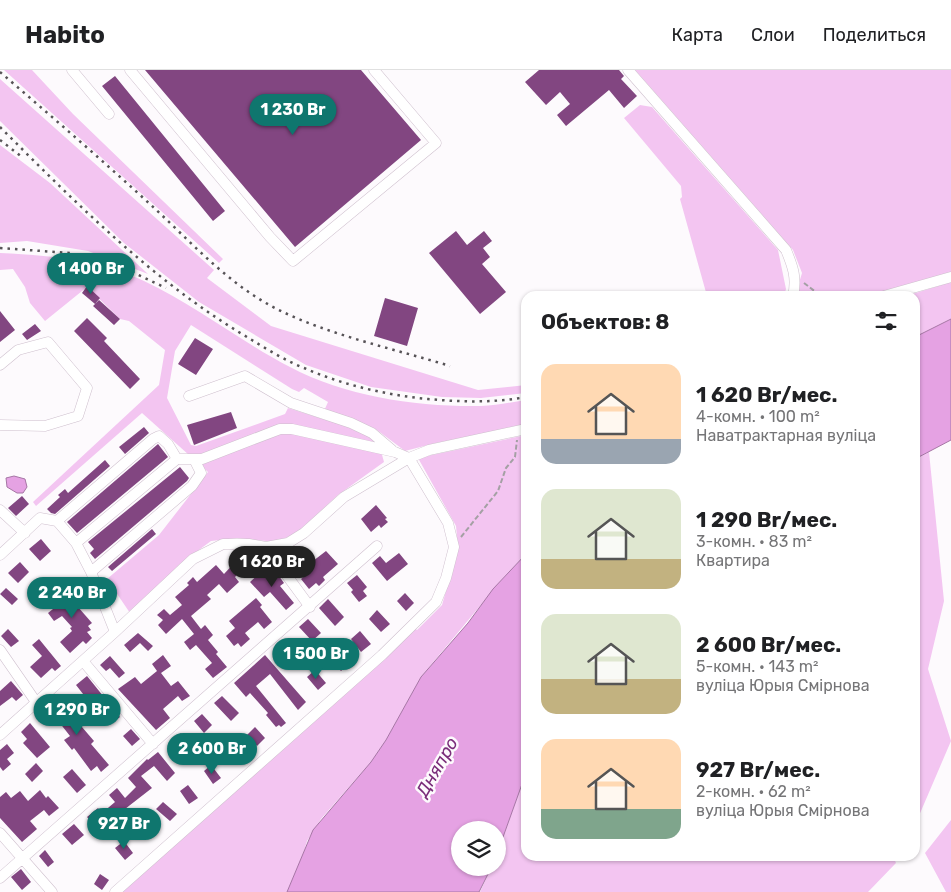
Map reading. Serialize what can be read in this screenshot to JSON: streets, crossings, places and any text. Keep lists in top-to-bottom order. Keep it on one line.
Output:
{"water":["Дняпро"],"page":{"header":"Habito","nav":["Карта","Слои","Поделиться"],"price":["1 230 Br","1 400 Br","1 620 Br","2 240 Br","1 500 Br","1 290 Br","2 600 Br","927 Br"],"heading":"Объектов: 8","list":[{"name":"1 620 Br/мес.","note":"4-комн. · 100 m² · Наватрактарная вуліца"},{"name":"1 290 Br/мес.","note":"3-комн. · 83 m² · Квартира"},{"name":"2 600 Br/мес.","note":"5-комн. · 143 m² · вуліца Юрыя Смірнова"},{"name":"927 Br/мес.","note":"2-комн. · 62 m² · вуліца Юрыя Смірнова"}]}}
